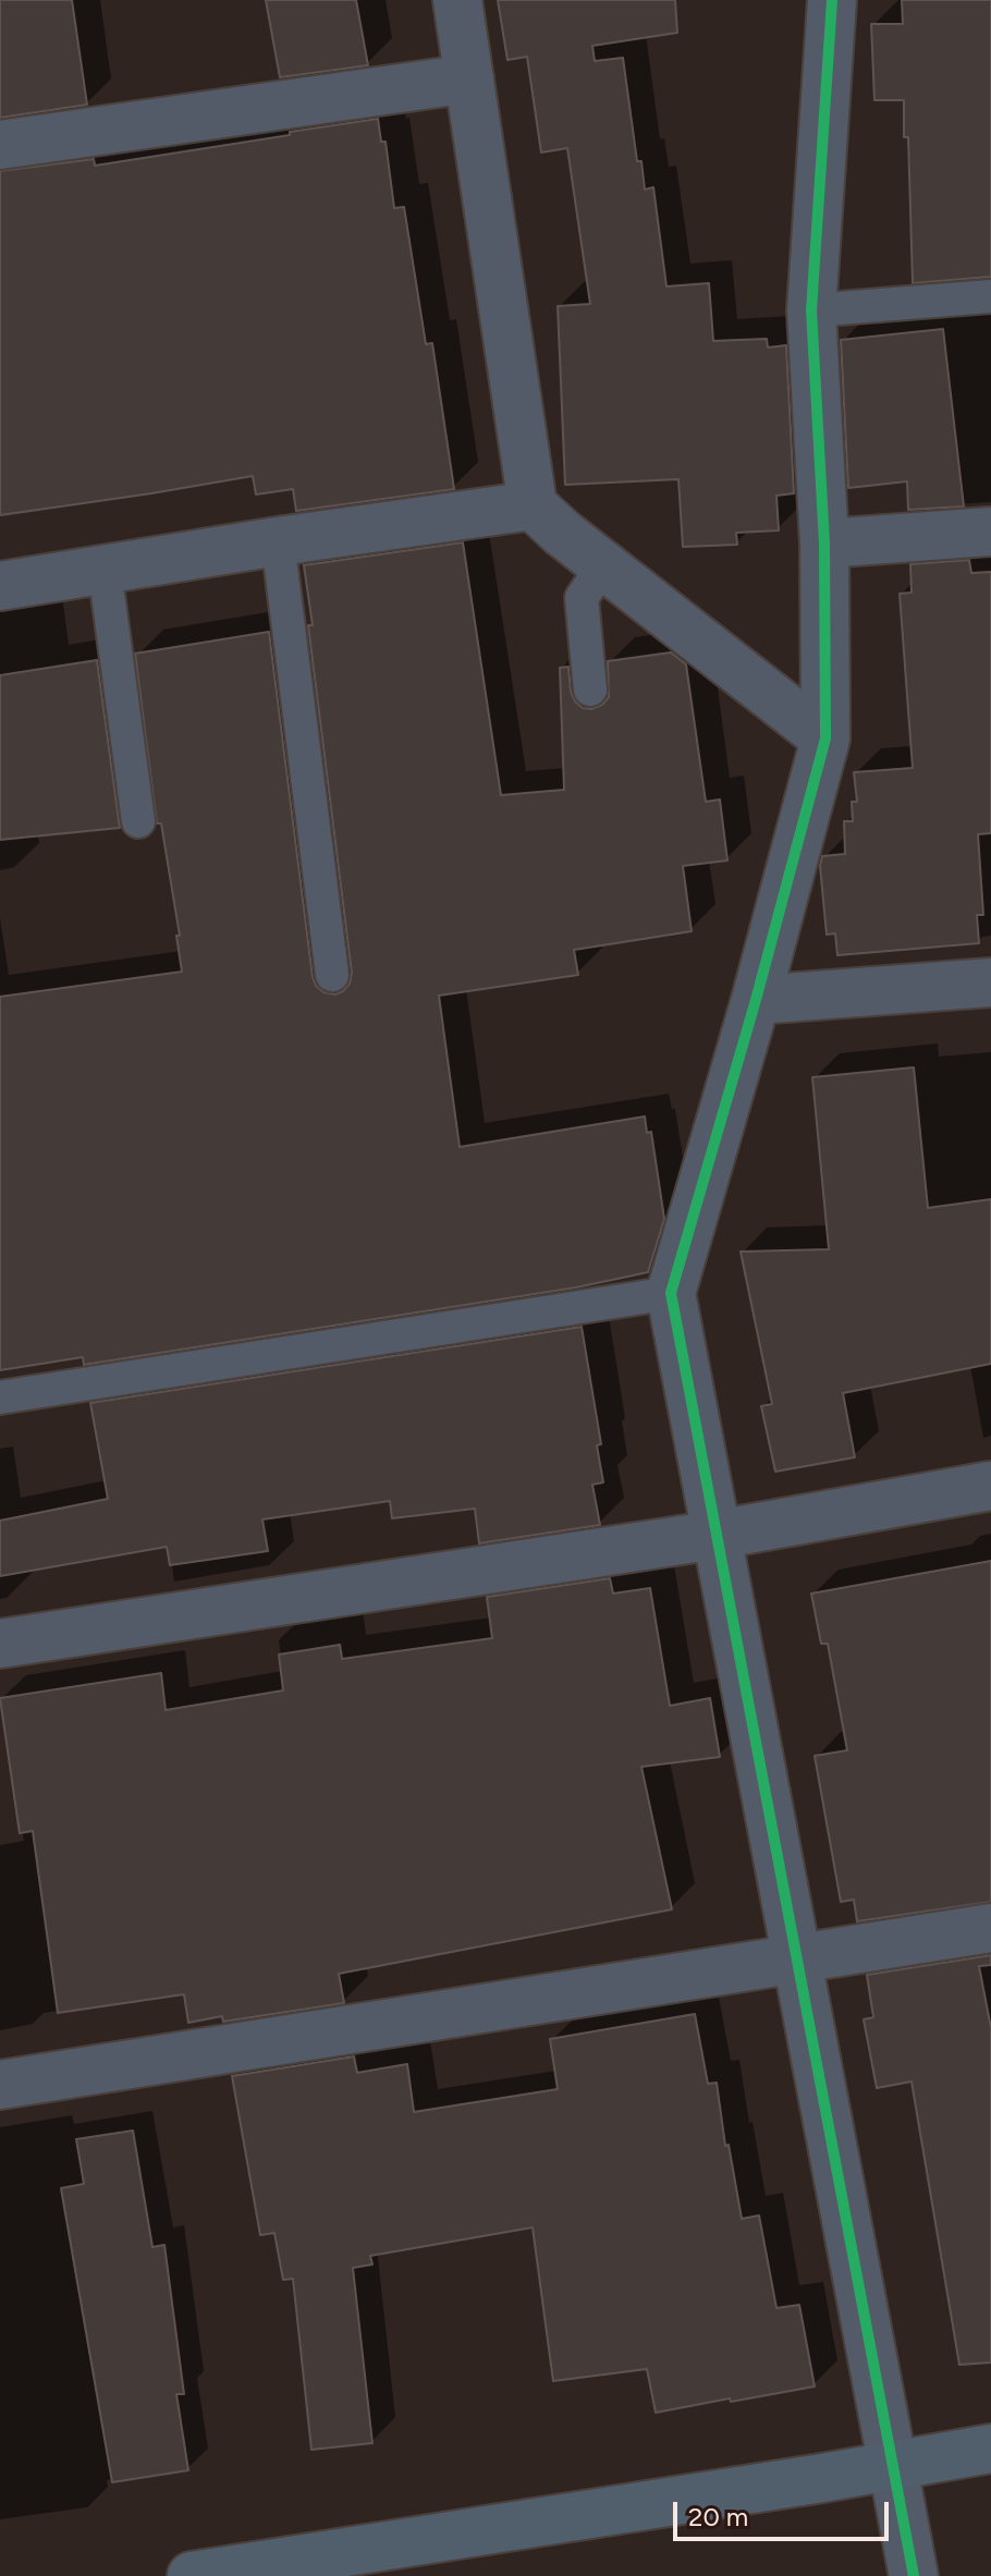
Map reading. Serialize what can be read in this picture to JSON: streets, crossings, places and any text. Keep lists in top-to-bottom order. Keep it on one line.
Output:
{"scale_bar":"20 m"}
